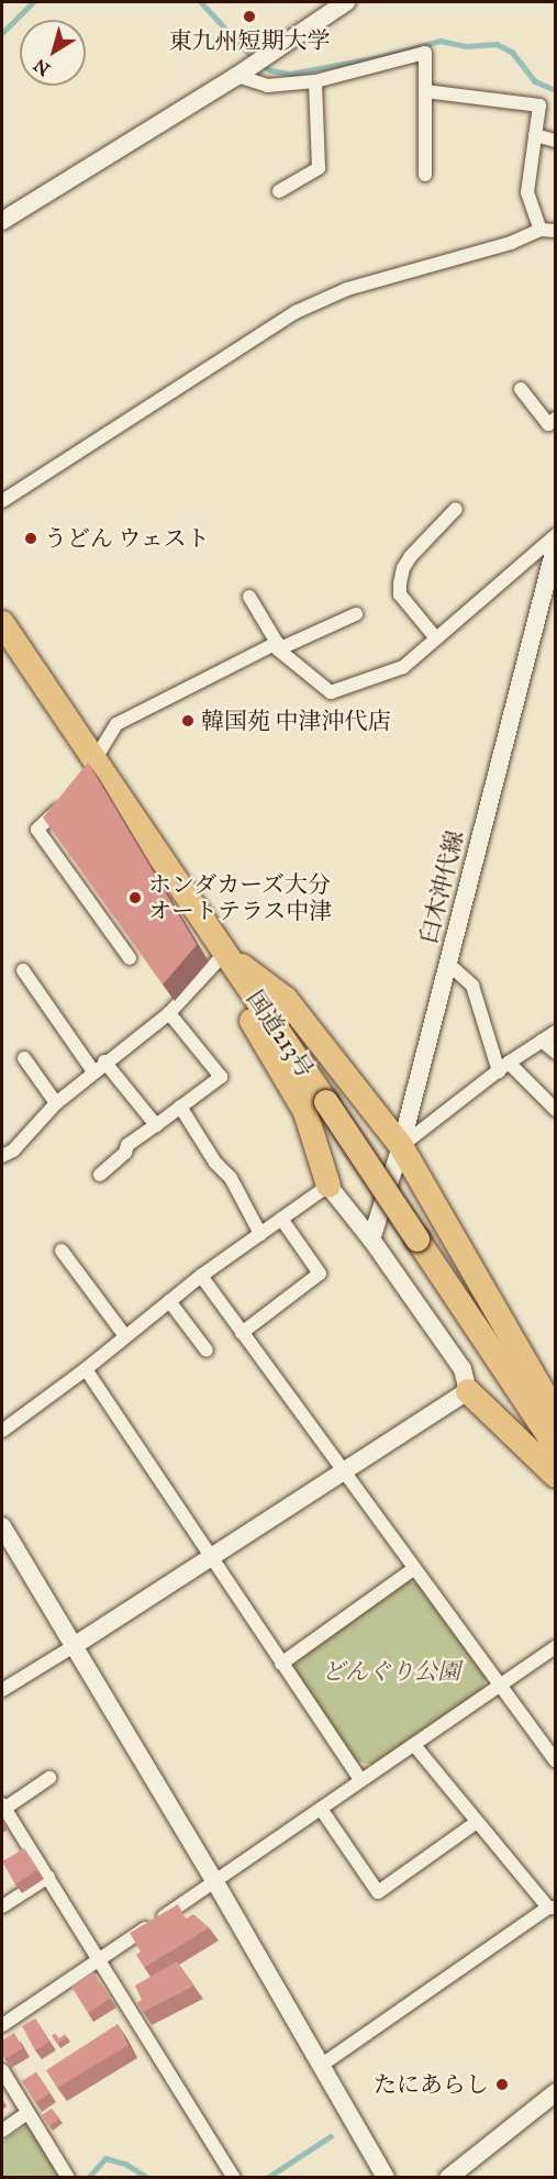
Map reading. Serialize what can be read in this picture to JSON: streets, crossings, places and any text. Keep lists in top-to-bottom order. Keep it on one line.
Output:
{"streets":{"highway":["国道213号"],"street":["臼木沖代線"]},"parks":["どんぐり公園"],"places":["東九州短期大学","うどん ウェスト","韓国苑 中津沖代店","ホンダカーズ大分 オートテラス中津","たにあらし"],"north":"bottom left"}
